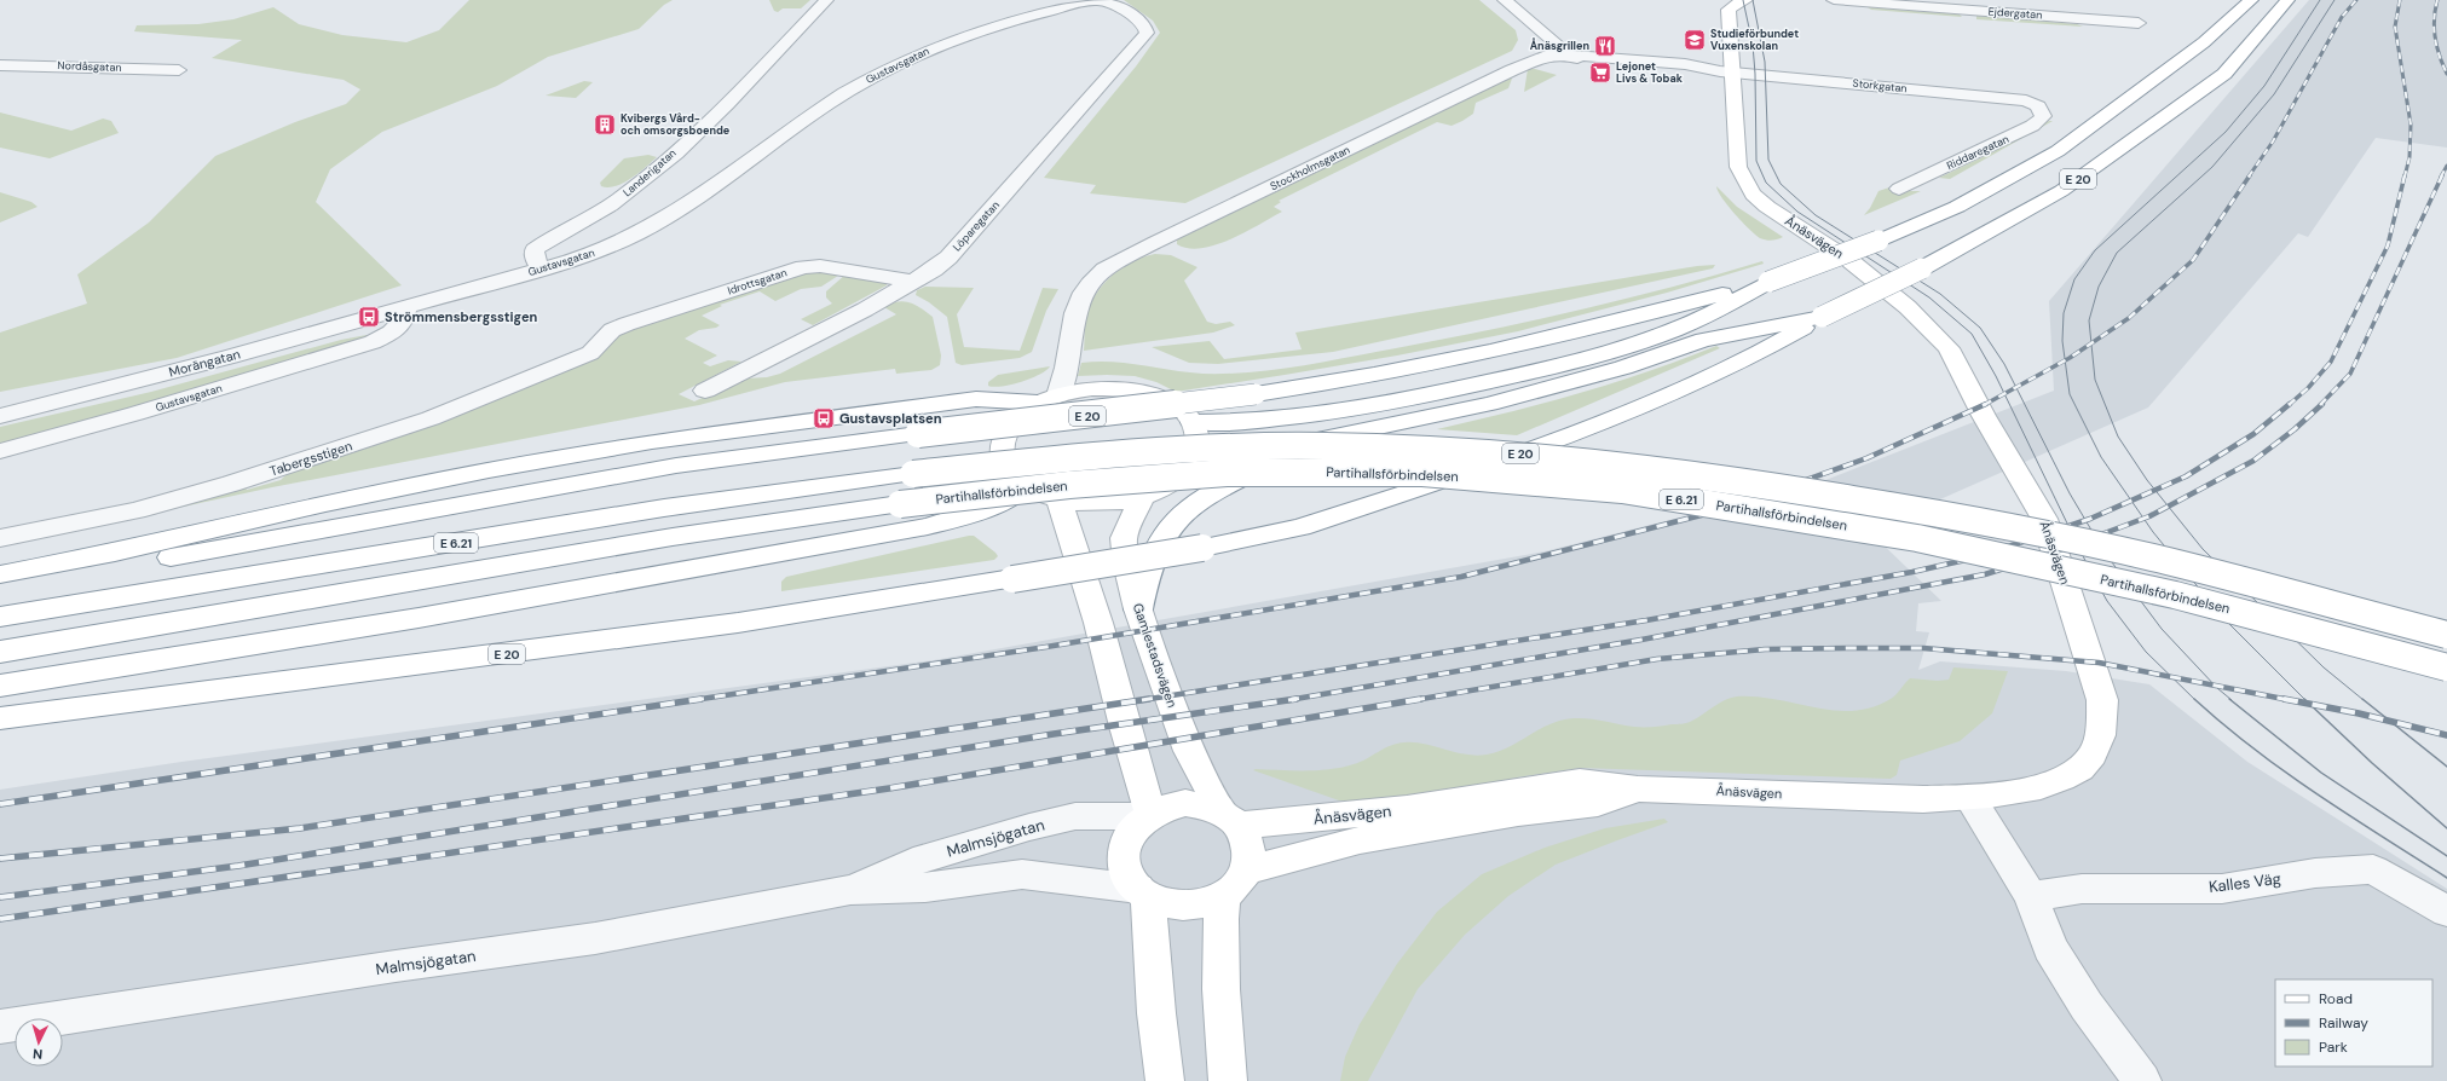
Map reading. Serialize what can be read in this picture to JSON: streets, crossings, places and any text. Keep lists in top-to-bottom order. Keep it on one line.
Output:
{"streets":{"main road":["E 20","Ånäsvägen","Partihallsförbindelsen","E 6.21","Gamlestadsvägen"],"street":["Ejdergatan","Gustavsgatan","Nordåsgatan","Storkgatan","Riddaregatan","Stockholmsgatan","Landerigatan","Löparegatan","Idrottsgatan","Morängatan","Tabergsstigen","Malmsjögatan","Kalles Väg"]},"crossings":[["Gustavsgatan","Landerigatan"],["Gustavsgatan","Löparegatan"],["Gustavsgatan","Morängatan"],["Storkgatan","Riddaregatan"],["Storkgatan","Stockholmsgatan"],["Storkgatan","Ånäsvägen"],["Stockholmsgatan","Gamlestadsvägen"],["Löparegatan","Idrottsgatan"],["Ånäsvägen","Gamlestadsvägen"],["Ånäsvägen","Malmsjögatan"],["Idrottsgatan","Tabergsstigen"],["Gamlestadsvägen","Malmsjögatan"]],"places":{"school or university":["Studieförbundet Vuxenskolan"],"restaurant":["Ånäsgrillen"],"supermarket":["Lejonet Livs & Tobak"],"building":["Kvibergs Vård- och omsorgsboende"],"bus stop":["Strömmensbergsstigen","Gustavsplatsen"]},"legend":["Road","Railway","Park"],"north":"bottom"}
